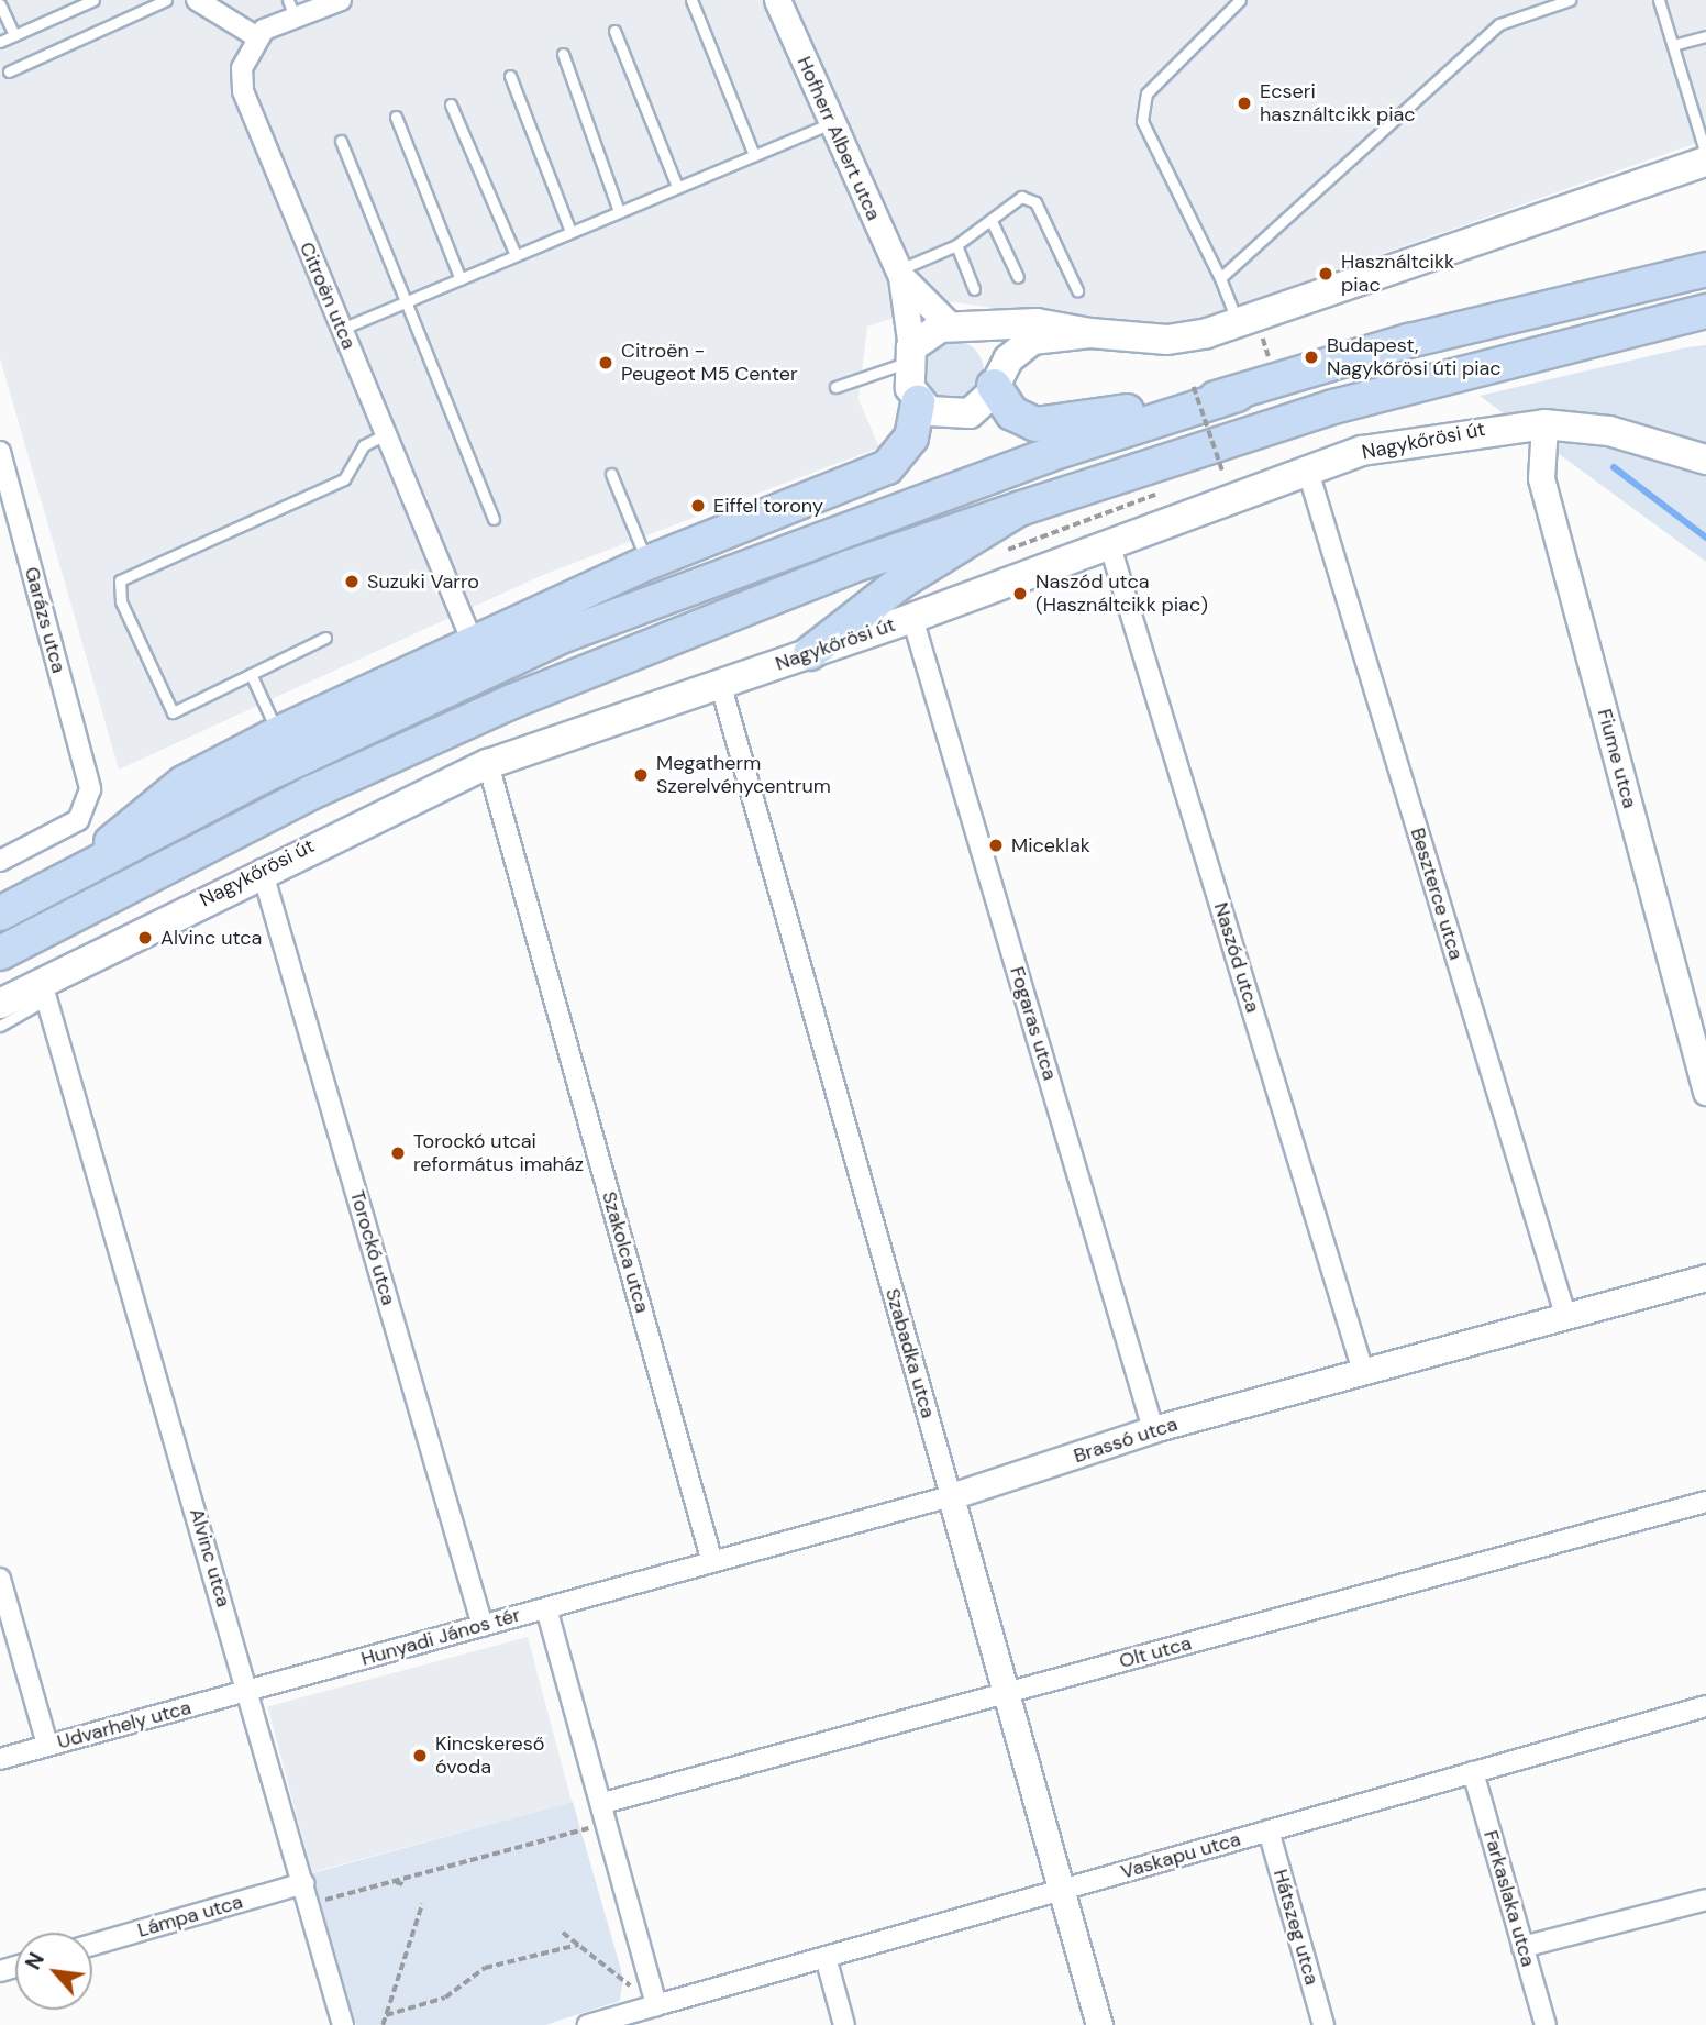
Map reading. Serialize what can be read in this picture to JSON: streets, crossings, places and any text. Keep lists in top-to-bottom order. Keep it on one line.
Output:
{"streets":{"main road":["Nagykőrösi út"],"street":["Hofherr Albert utca","Citroën utca","Garázs utca","Fiume utca","Beszterce utca","Naszód utca","Fogaras utca","Torockó utca","Szakolca utca","Szabadka utca","Brassó utca","Alvinc utca","Hunyadi János tér","Olt utca","Udvarhely utca","Vaskapu utca","Farkaslaka utca","Lámpa utca","Hátszeg utca"]},"crossings":[["Nagykőrösi út","Fiume utca"],["Nagykőrösi út","Beszterce utca"],["Nagykőrösi út","Naszód utca"],["Nagykőrösi út","Fogaras utca"],["Nagykőrösi út","Torockó utca"],["Nagykőrösi út","Szakolca utca"],["Nagykőrösi út","Szabadka utca"],["Nagykőrösi út","Alvinc utca"],["Beszterce utca","Brassó utca"],["Naszód utca","Brassó utca"],["Fogaras utca","Brassó utca"],["Torockó utca","Hunyadi János tér"],["Szakolca utca","Brassó utca"],["Szabadka utca","Brassó utca"],["Szabadka utca","Olt utca"],["Szabadka utca","Vaskapu utca"],["Brassó utca","Hunyadi János tér"],["Alvinc utca","Hunyadi János tér"],["Alvinc utca","Udvarhely utca"],["Hunyadi János tér","Olt utca"],["Hunyadi János tér","Udvarhely utca"],["Hunyadi János tér","Vaskapu utca"],["Vaskapu utca","Farkaslaka utca"],["Vaskapu utca","Hátszeg utca"]],"places":["Ecseri használtcikk piac","Használtcikk piac","Budapest, Nagykőrösi úti piac","Citroën - Peugeot M5 Center","Eiffel torony","Suzuki Varro","Naszód utca (Használtcikk piac)","Megatherm Szerelvénycentrum","Miceklak","Alvinc utca","Torockó utcai református imaház","Kincskereső óvoda"],"north":"top left"}
